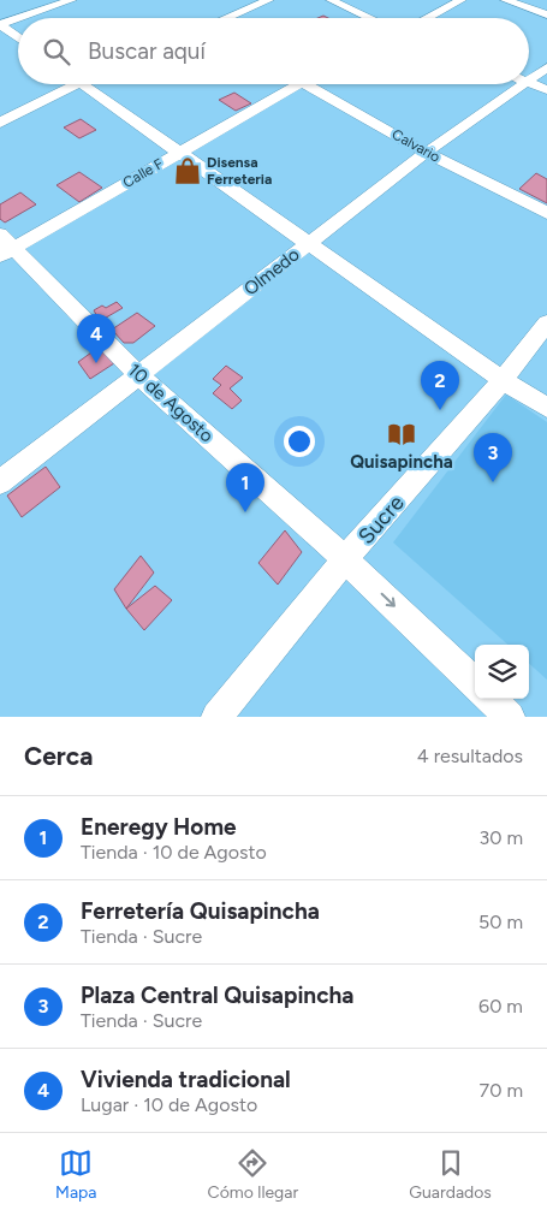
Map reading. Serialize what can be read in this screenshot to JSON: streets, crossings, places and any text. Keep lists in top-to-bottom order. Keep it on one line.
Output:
{"streets":{"street":["Calvario","Calle F","Olmedo","10 de Agosto","Sucre"]},"crossings":[["Calvario","Olmedo"],["Calle F","10 de Agosto"],["Olmedo","10 de Agosto"],["10 de Agosto","Sucre"]],"places":{"shop":["Disensa Ferreteria"],"library":["Quisapincha"]},"page":{"search":"Buscar aquí","pins":["4","2","3","1"],"heading":["Cerca","4 resultados"],"list":[{"mark":"1","name":"Eneregy Home","note":"Tienda · 10 de Agosto","value":"30 m"},{"mark":"2","name":"Ferretería Quisapincha","note":"Tienda · Sucre","value":"50 m"},{"mark":"3","name":"Plaza Central Quisapincha","note":"Tienda · Sucre","value":"60 m"},{"mark":"4","name":"Vivienda tradicional","note":"Lugar · 10 de Agosto","value":"70 m"}],"nav":["Mapa","Cómo llegar","Guardados"]}}
